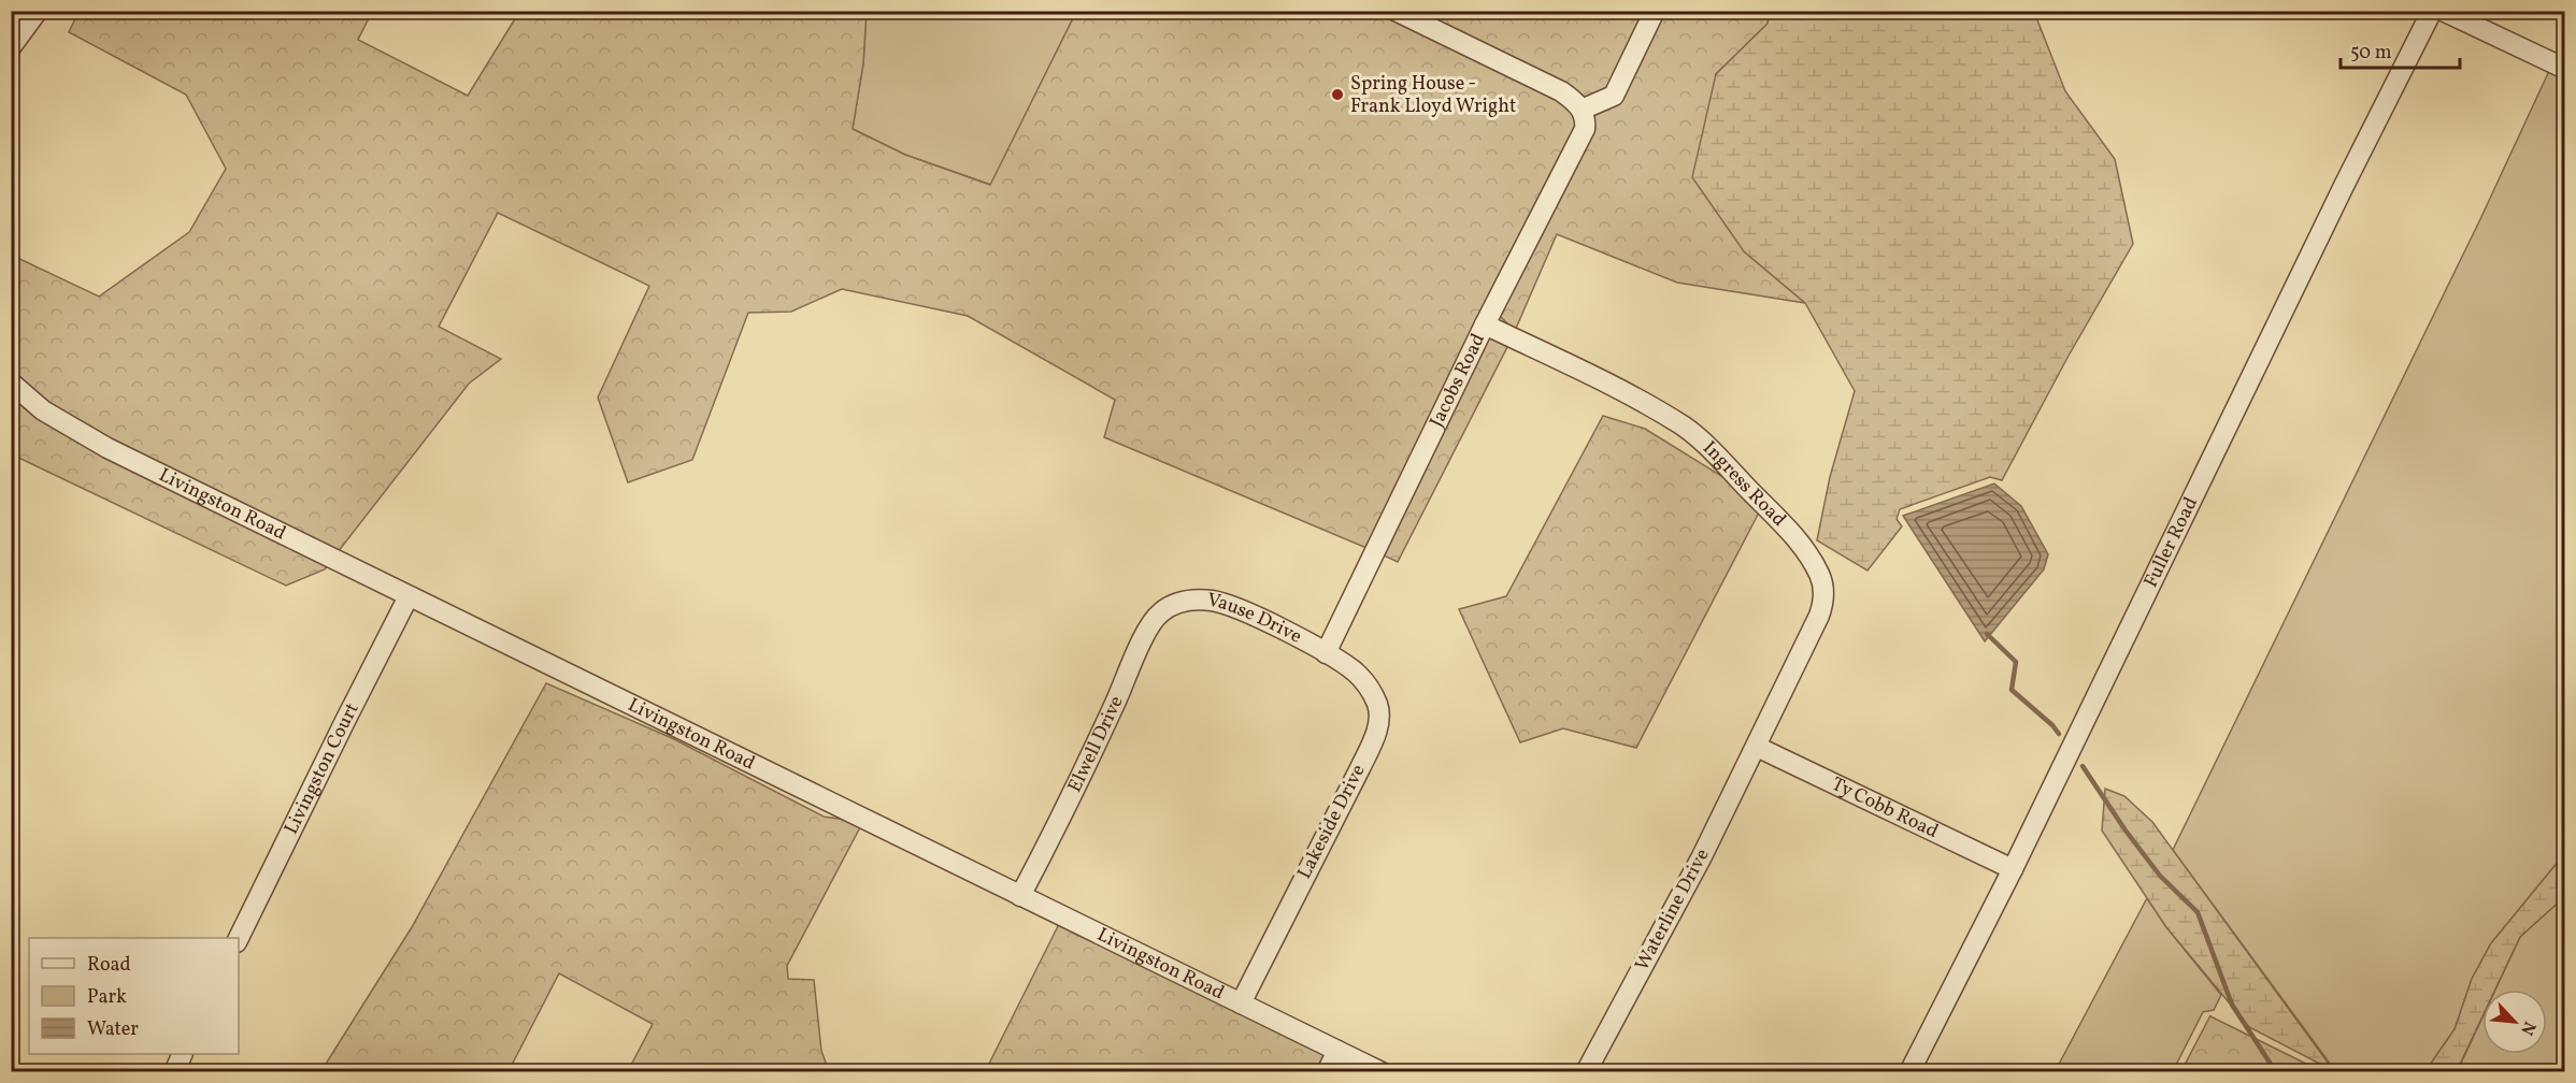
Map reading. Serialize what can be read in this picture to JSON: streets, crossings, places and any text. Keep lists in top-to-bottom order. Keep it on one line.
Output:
{"streets":{"street":["Jacobs Road","Ingress Road","Livingston Road","Fuller Road","Vause Drive","Elwell Drive","Livingston Court","Ty Cobb Road","Lakeside Drive","Waterline Drive"]},"crossings":[["Jacobs Road","Ingress Road"],["Jacobs Road","Vause Drive"],["Jacobs Road","Lakeside Drive"],["Ingress Road","Ty Cobb Road"],["Ingress Road","Waterline Drive"],["Livingston Road","Elwell Drive"],["Livingston Road","Livingston Court"],["Livingston Road","Lakeside Drive"],["Fuller Road","Ty Cobb Road"],["Vause Drive","Elwell Drive"],["Vause Drive","Lakeside Drive"],["Ty Cobb Road","Waterline Drive"]],"places":["Spring House - Frank Lloyd Wright"],"legend":["Road","Park","Water"],"scale_bar":"50 m","north":"bottom right"}
